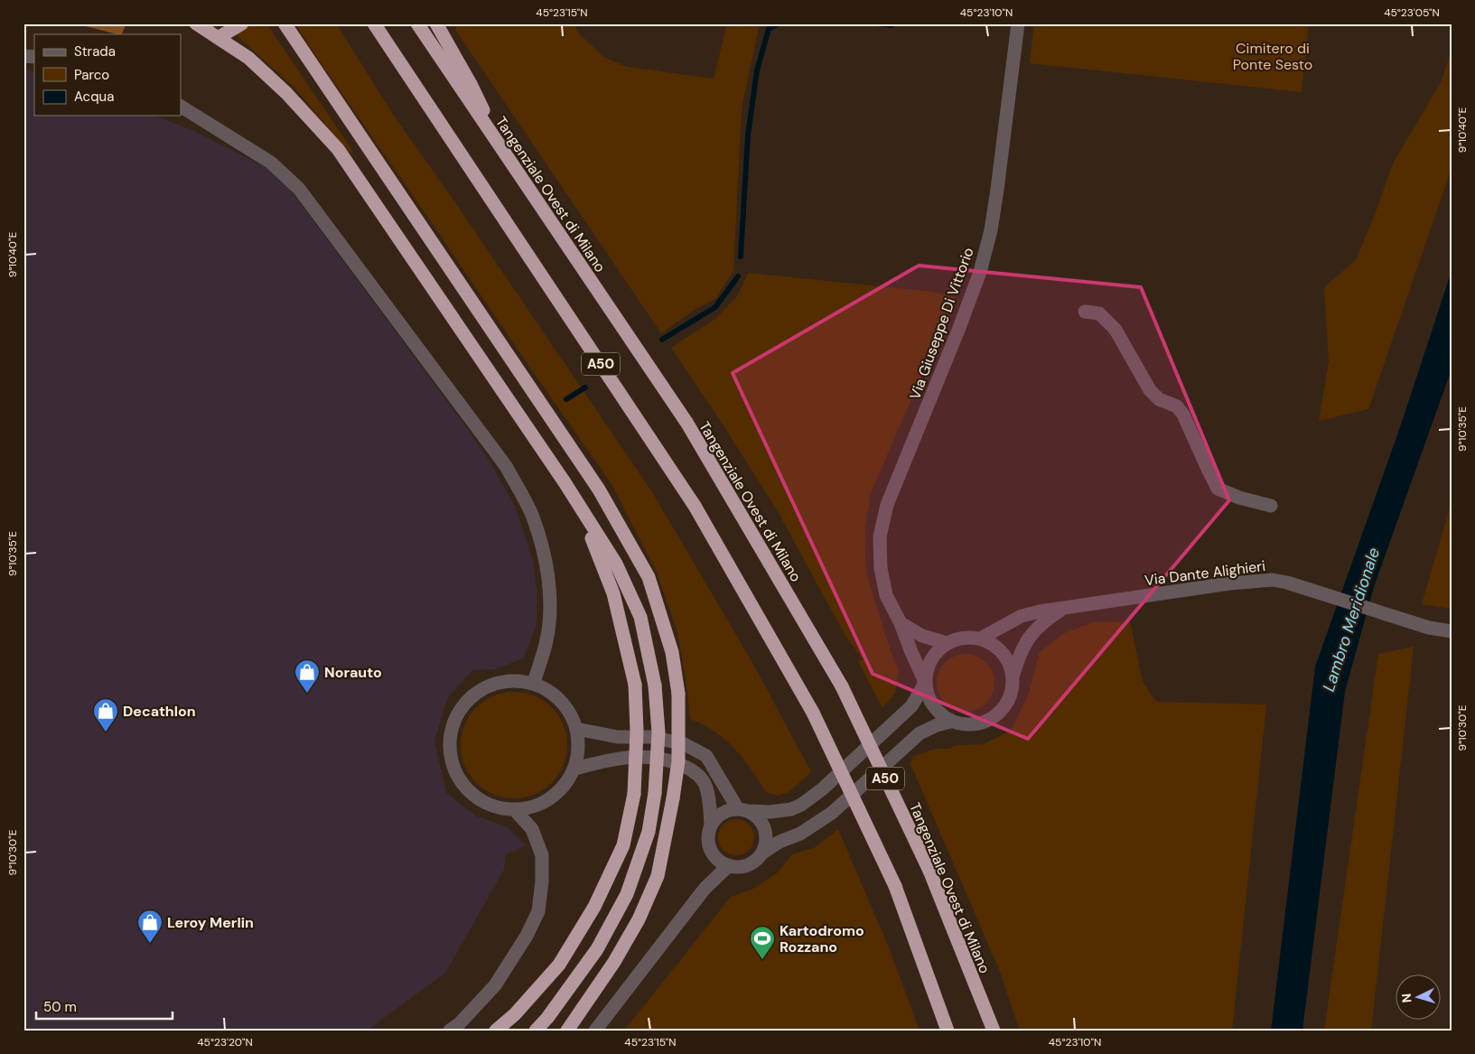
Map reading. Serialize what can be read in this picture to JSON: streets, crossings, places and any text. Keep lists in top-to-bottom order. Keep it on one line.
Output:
{"streets":{"highway":["Tangenziale Ovest di Milano","A50"],"street":["Via Giuseppe Di Vittorio","Via Dante Alighieri"]},"crossings":[["Via Giuseppe Di Vittorio","Via Dante Alighieri"]],"water":["Lambro Meridionale"],"parks":["Cimitero di Ponte Sesto"],"places":{"shop":["Norauto","Decathlon","Leroy Merlin"],"sports":["Kartodromo Rozzano"]},"legend":["Strada","Parco","Acqua"],"scale_bar":"50 m","north":"left","coordinates":["45°23'15\"N","45°23'10\"N","45°23'05\"N","9°10'40\"E","9°10'35\"E","9°10'30\"E","45°23'20\"N"]}
